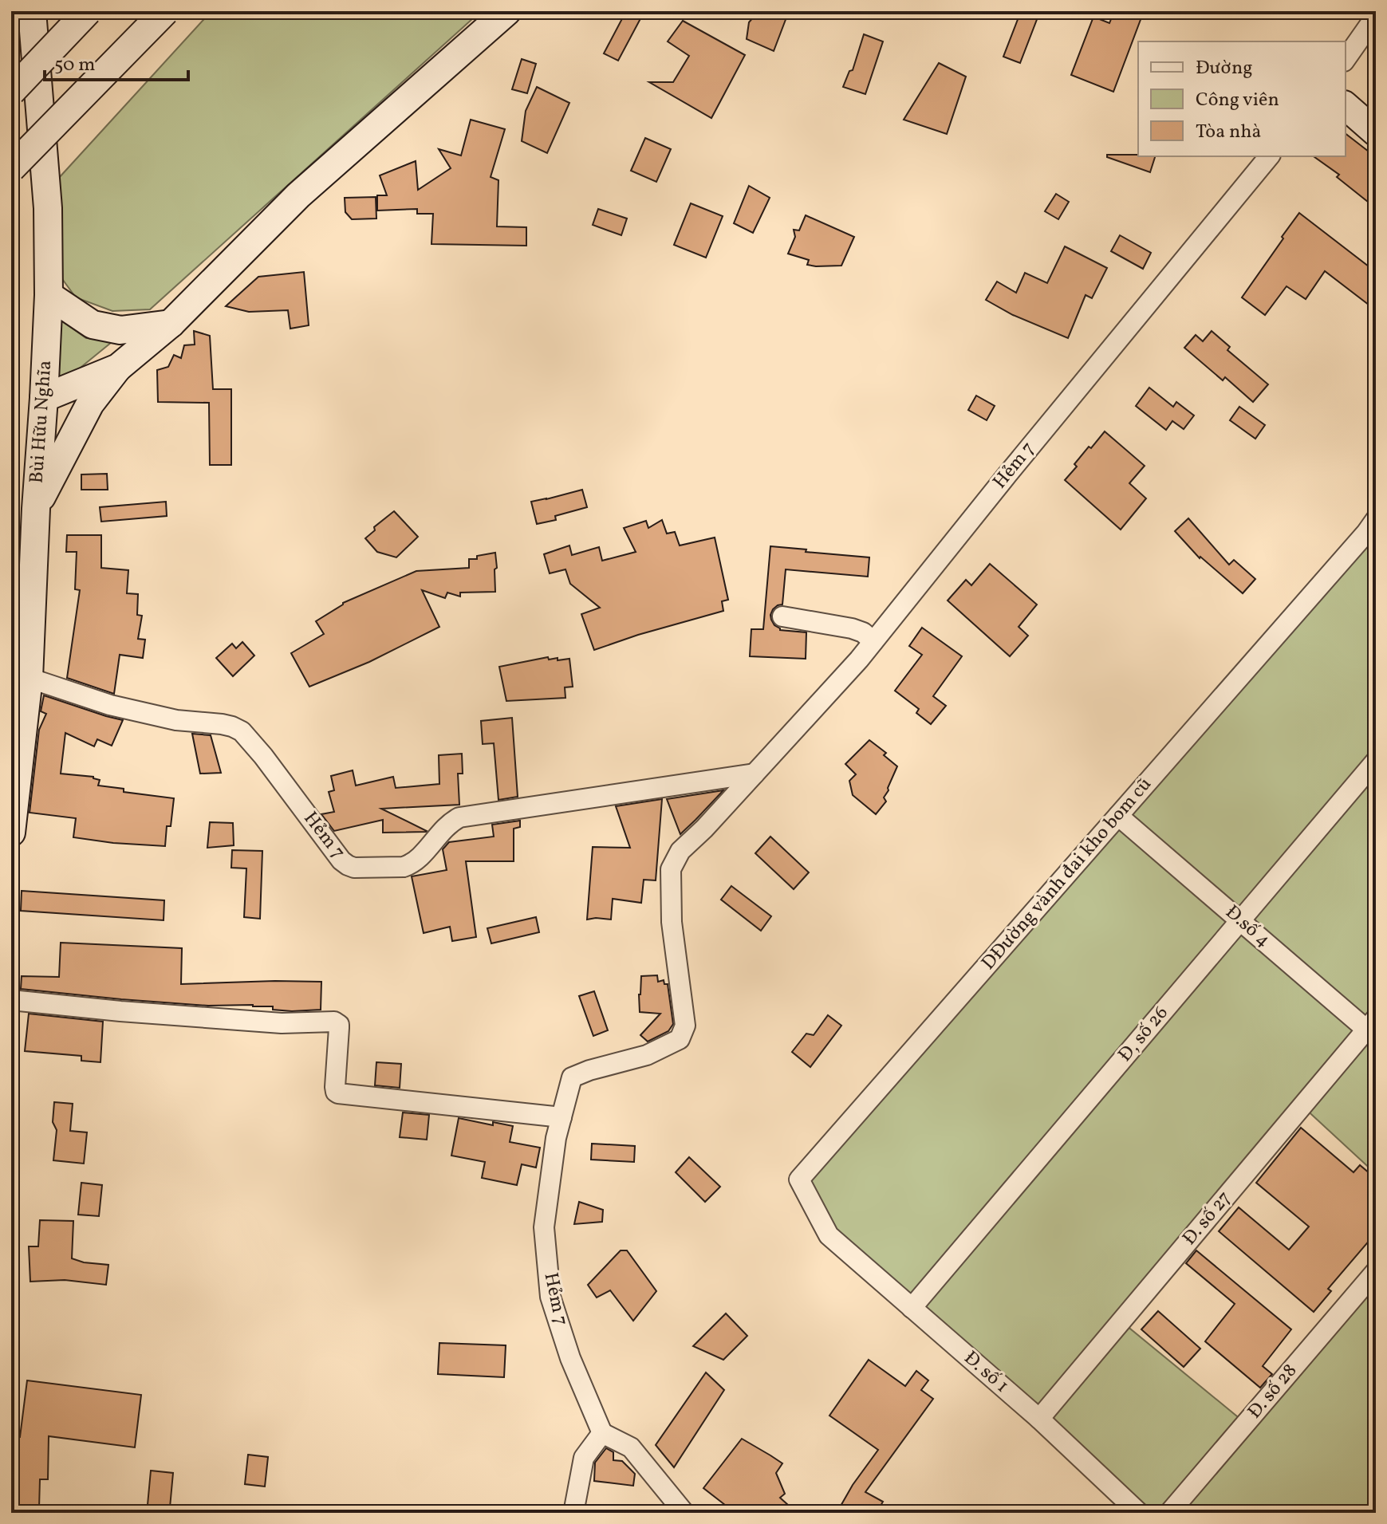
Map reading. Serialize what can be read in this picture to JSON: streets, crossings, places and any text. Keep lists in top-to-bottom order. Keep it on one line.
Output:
{"streets":{"main road":["Bùi Hữu Nghĩa"],"street":["Hẻm 7","DĐường vành đai kho bom cũ","Đ.số 4","Đ, số 26","Đ. số 27","Đ. số 1","Đ. số 28"]},"crossings":[["Bùi Hữu Nghĩa","Hẻm 7"],["DĐường vành đai kho bom cũ","Đ.số 4"],["DĐường vành đai kho bom cũ","Đ. số 1"],["Đ.số 4","Đ, số 26"],["Đ.số 4","Đ. số 27"],["Đ, số 26","Đ. số 1"],["Đ. số 27","Đ. số 1"]],"legend":["Đường","Công viên","Tòa nhà"],"scale_bar":"50 m"}
